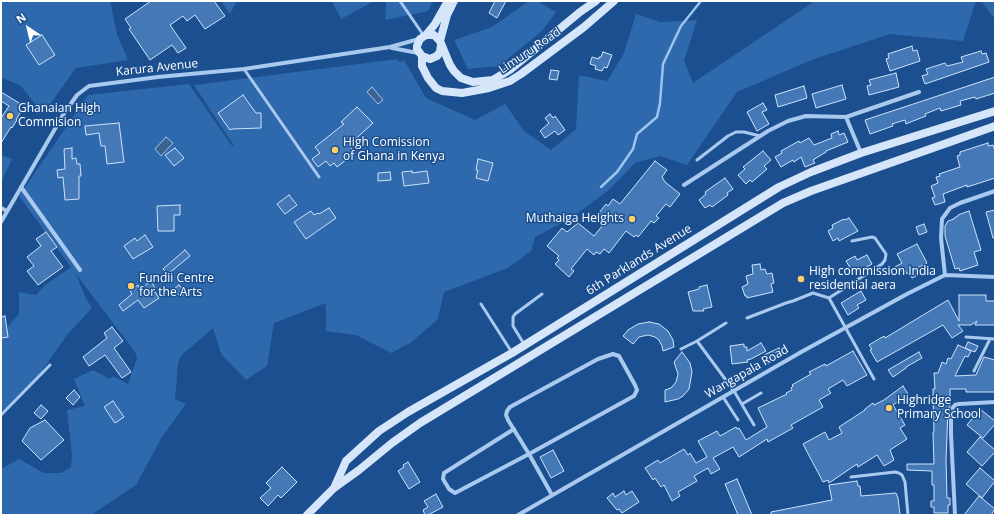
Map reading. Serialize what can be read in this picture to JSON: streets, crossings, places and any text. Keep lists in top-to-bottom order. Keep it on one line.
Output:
{"streets":{"street":["Limuru Road","Karura Avenue","6th Parklands Avenue","Wangapala Road"]},"crossings":[["Limuru Road","Karura Avenue"]],"places":["Ghanaian High Commision","High Comission of Ghana in Kenya","Muthaiga Heights","High commission India residential aera","Fundii Centre for the Arts","Highridge Primary School"],"north":"top left"}
